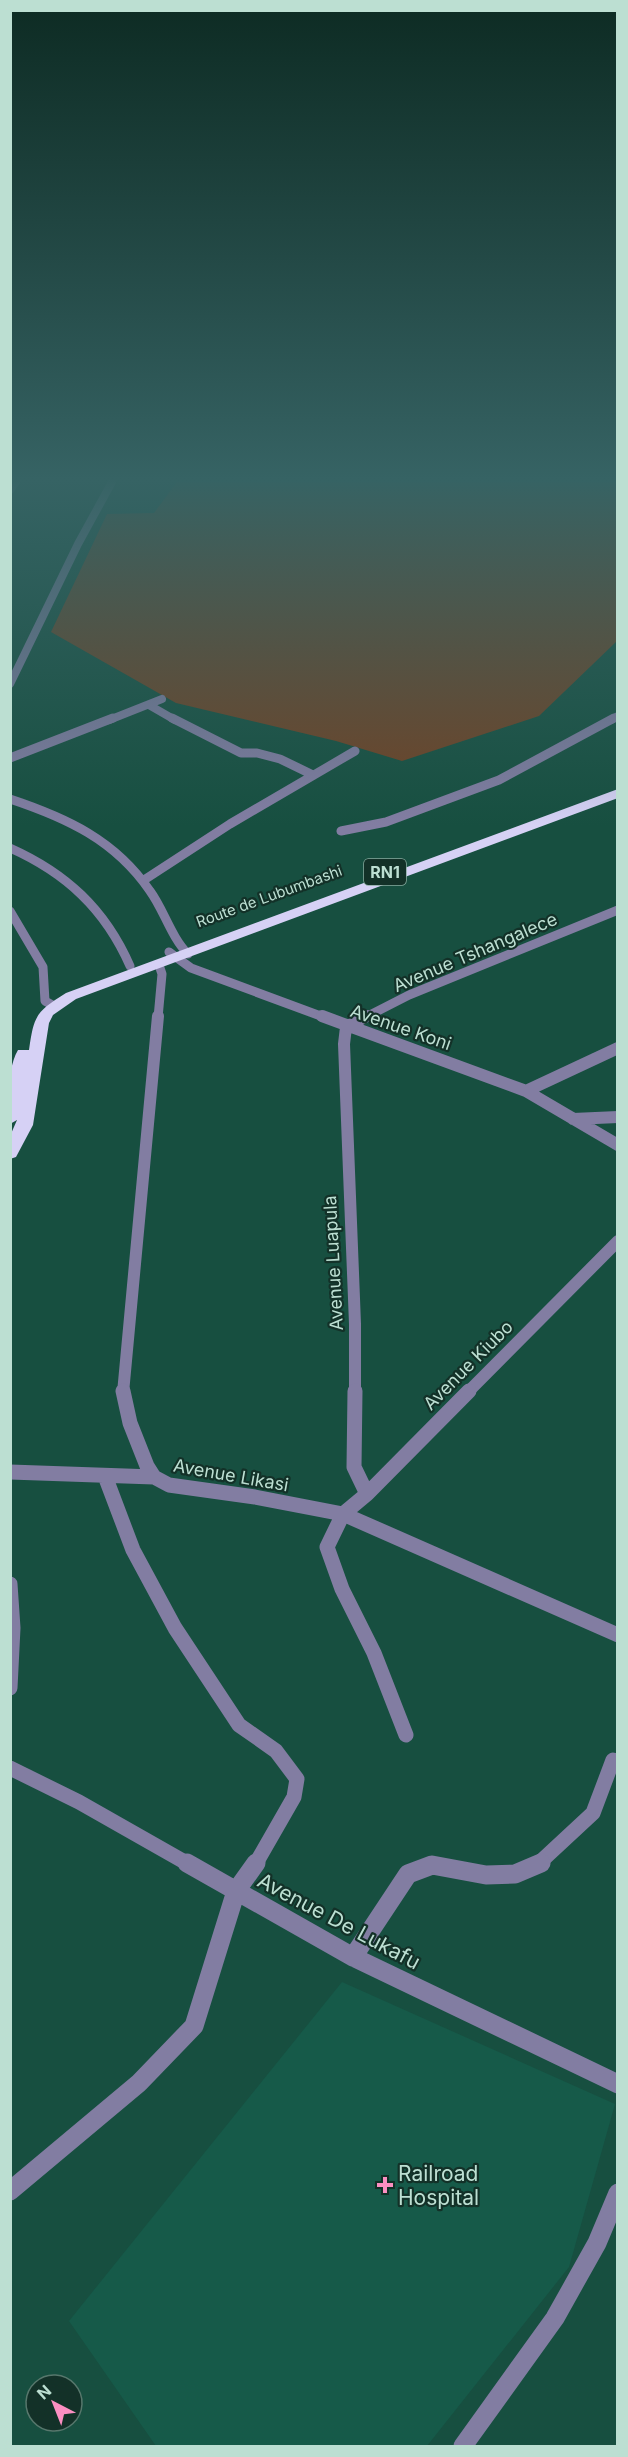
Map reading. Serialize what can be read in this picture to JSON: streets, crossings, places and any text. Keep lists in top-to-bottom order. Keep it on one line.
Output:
{"streets":{"highway":["RN1","Route de Lubumbashi"],"street":["Avenue Tshangalece","Avenue Koni","Avenue Luapula","Avenue Kiubo","Avenue Likasi","Avenue De Lukafu"]},"crossings":[["Route de Lubumbashi","Avenue Koni"],["Route de Lubumbashi","Avenue Likasi"],["Avenue Tshangalece","Avenue Koni"],["Avenue Tshangalece","Avenue Luapula"],["Avenue Koni","Avenue Luapula"],["Avenue Luapula","Avenue Kiubo"],["Avenue Kiubo","Avenue Likasi"]],"places":{"health":["Railroad Hospital"]},"north":"top left"}
